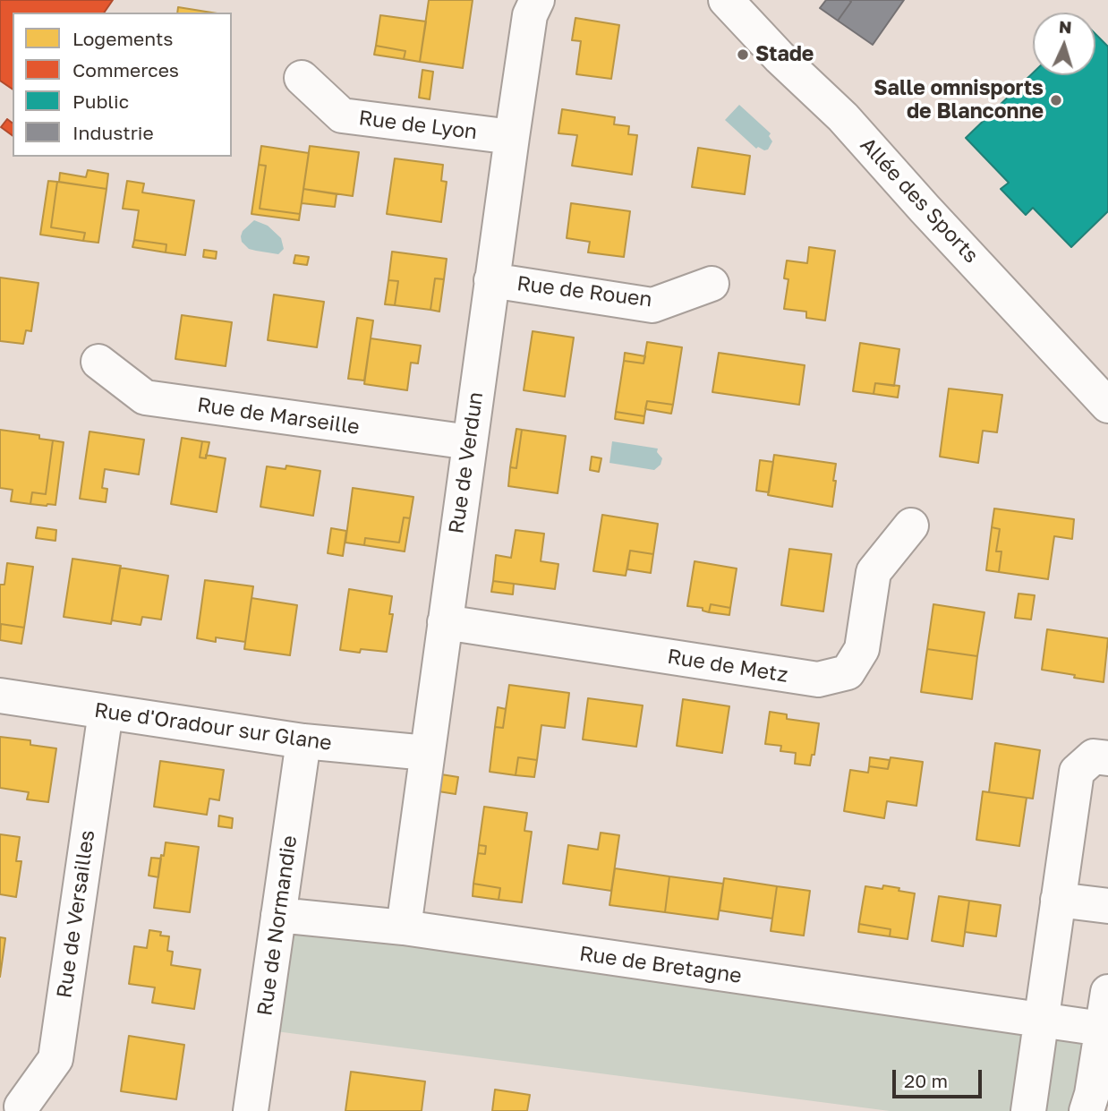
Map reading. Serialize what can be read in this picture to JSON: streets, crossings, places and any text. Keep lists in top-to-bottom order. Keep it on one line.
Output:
{"streets":{"street":["Rue de Lyon","Allée des Sports","Rue de Rouen","Rue de Marseille","Rue de Verdun","Rue de Metz","Rue d'Oradour sur Glane","Rue de Versailles","Rue de Normandie","Rue de Bretagne"]},"crossings":[["Rue de Lyon","Rue de Verdun"],["Rue de Rouen","Rue de Verdun"],["Rue de Marseille","Rue de Verdun"],["Rue de Verdun","Rue de Metz"],["Rue de Verdun","Rue d'Oradour sur Glane"],["Rue de Verdun","Rue de Bretagne"],["Rue d'Oradour sur Glane","Rue de Versailles"],["Rue d'Oradour sur Glane","Rue de Normandie"],["Rue de Normandie","Rue de Bretagne"]],"places":["Stade","Salle omnisports de Blanconne"],"legend":["Logements","Commerces","Public","Industrie"],"scale_bar":"20 m","north":"top"}
